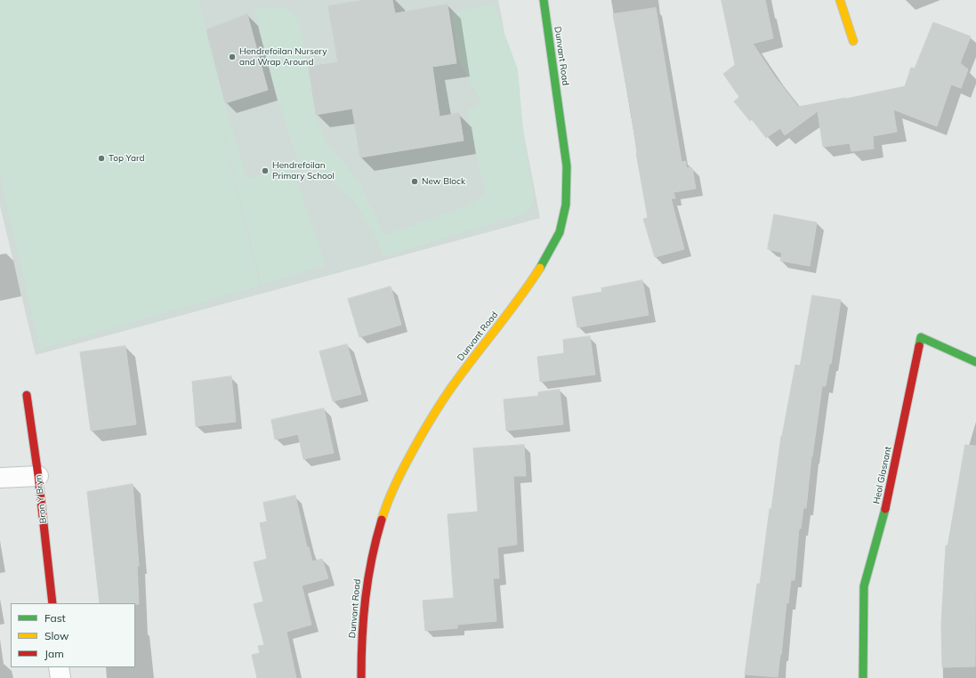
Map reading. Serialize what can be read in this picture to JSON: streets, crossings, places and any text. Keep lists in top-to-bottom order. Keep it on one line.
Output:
{"streets":{"street":["Dunvant Road","Heol Glasnant","Bron Y Bryn"]},"places":["Hendrefoilan Nursery and Wrap Around","Top Yard","Hendrefoilan Primary School","New Block"],"legend":["Fast","Slow","Jam"]}
